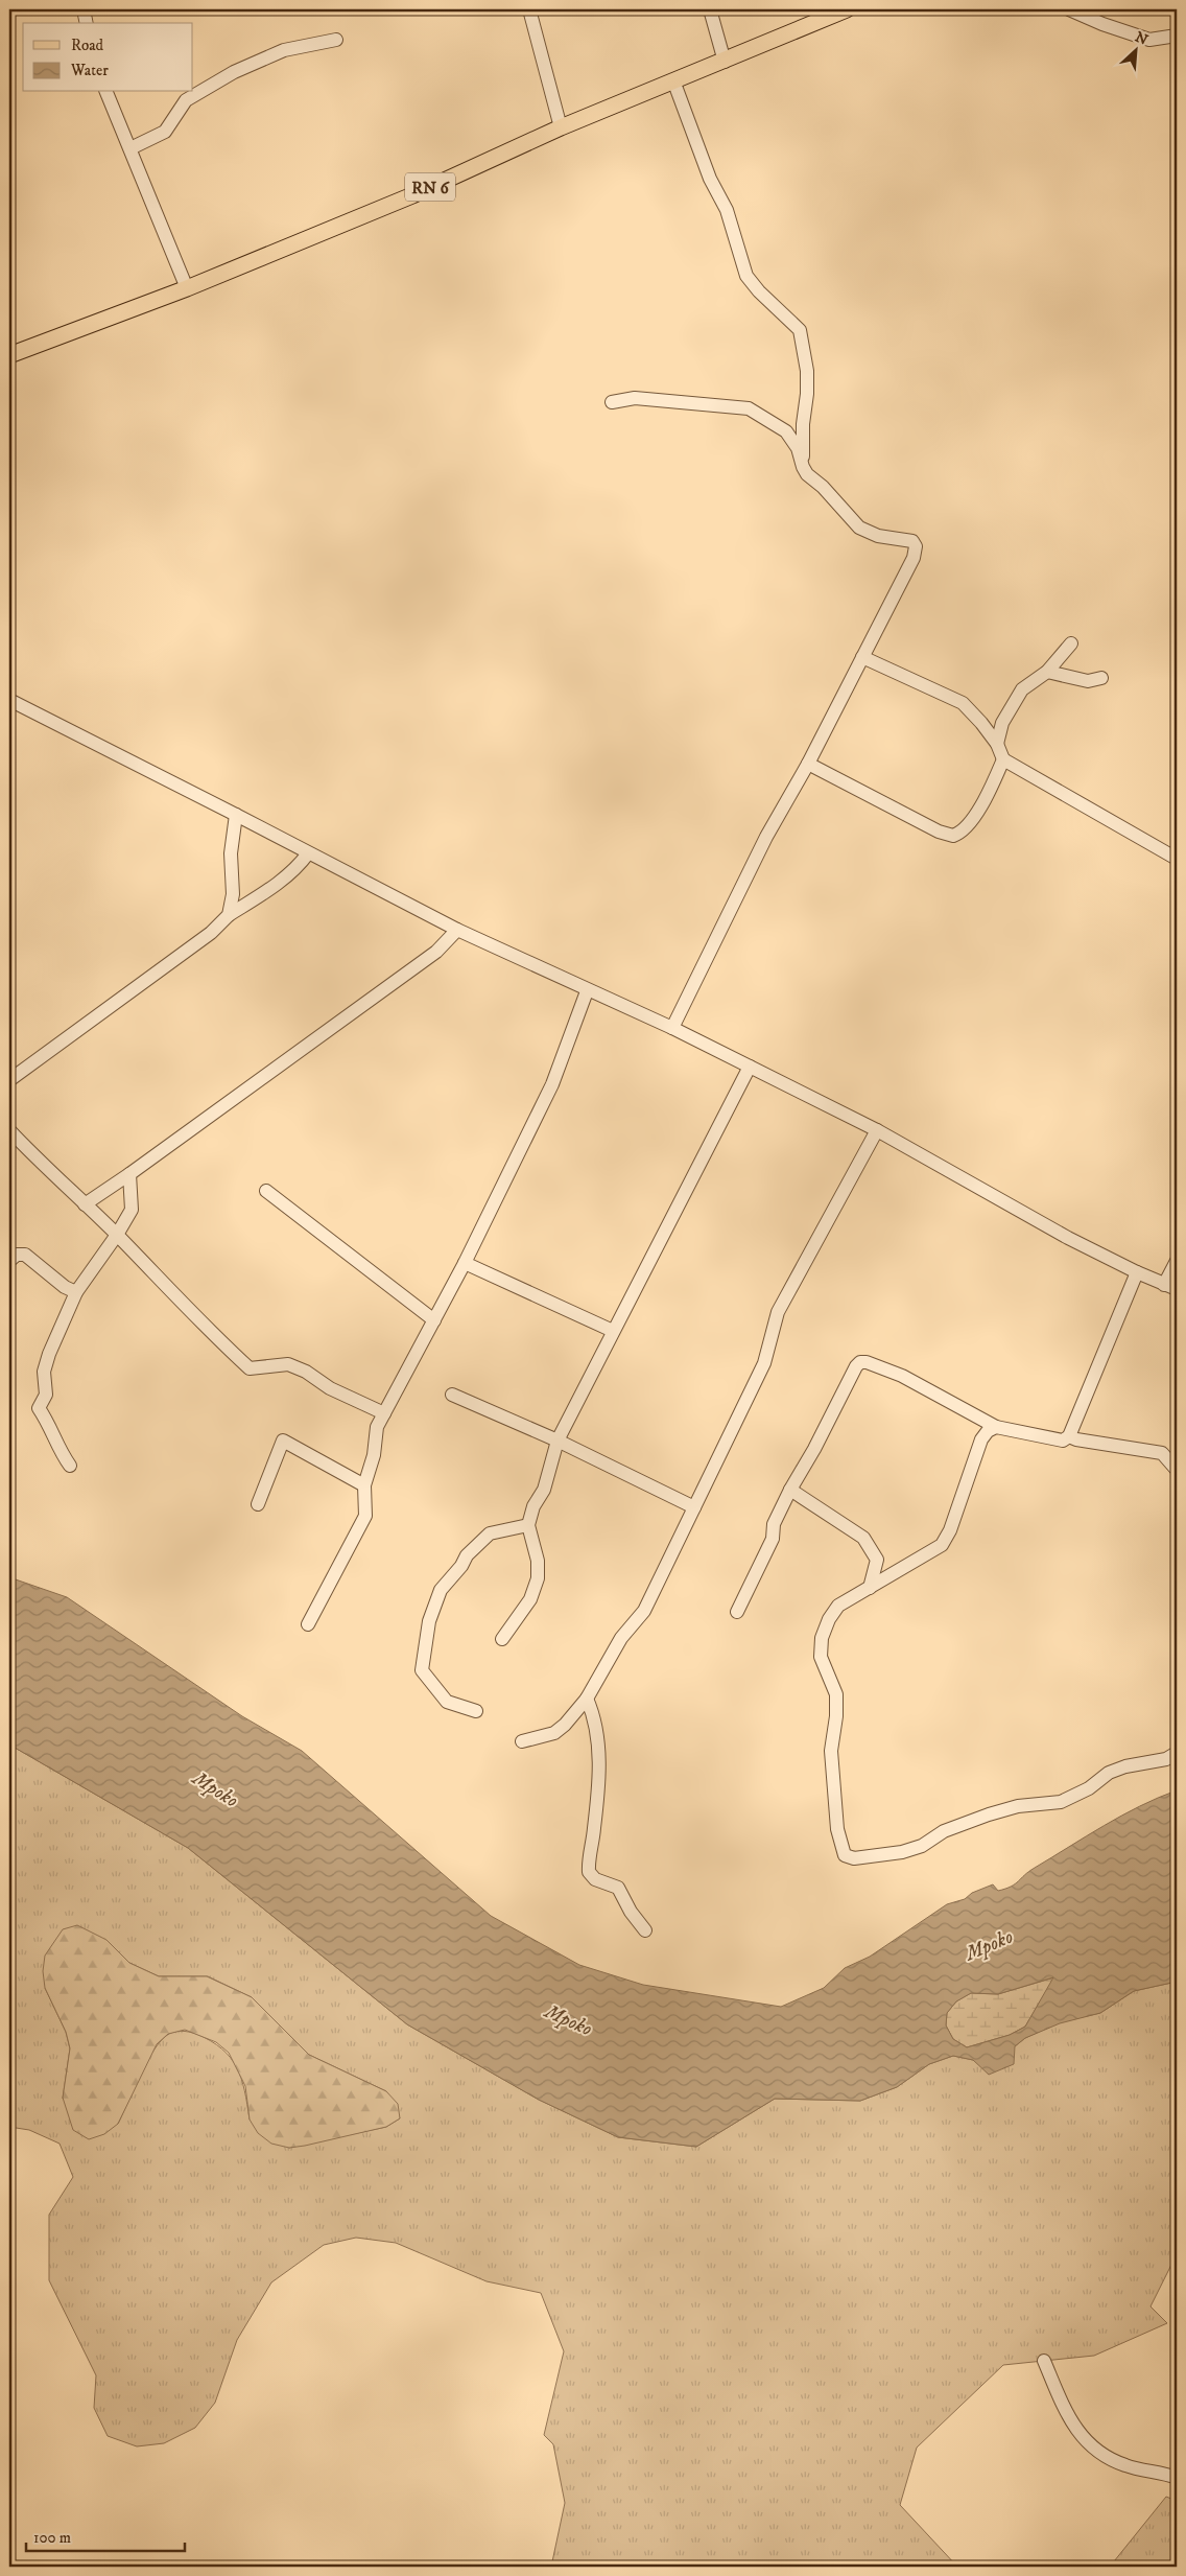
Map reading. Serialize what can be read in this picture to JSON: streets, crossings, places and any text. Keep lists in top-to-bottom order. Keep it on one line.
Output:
{"streets":{"main road":["RN 6"]},"water":["Mpoko"],"legend":["Road","Water"],"scale_bar":"100 m","north":"top right"}
